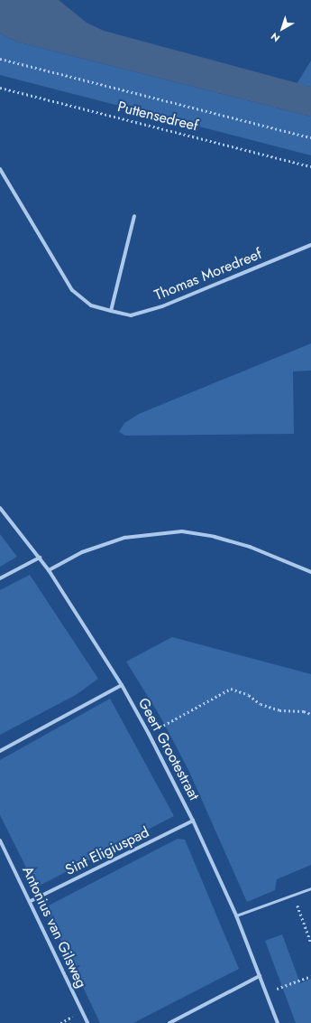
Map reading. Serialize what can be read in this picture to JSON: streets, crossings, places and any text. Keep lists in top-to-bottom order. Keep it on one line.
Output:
{"streets":{"street":["Thomas Moredreef","Geert Grootestraat","Sint Eligiuspad","Antonius van Gilsweg"],"path":["Puttensedreef"]},"crossings":[["Geert Grootestraat","Sint Eligiuspad"],["Sint Eligiuspad","Antonius van Gilsweg"]],"north":"bottom left"}
